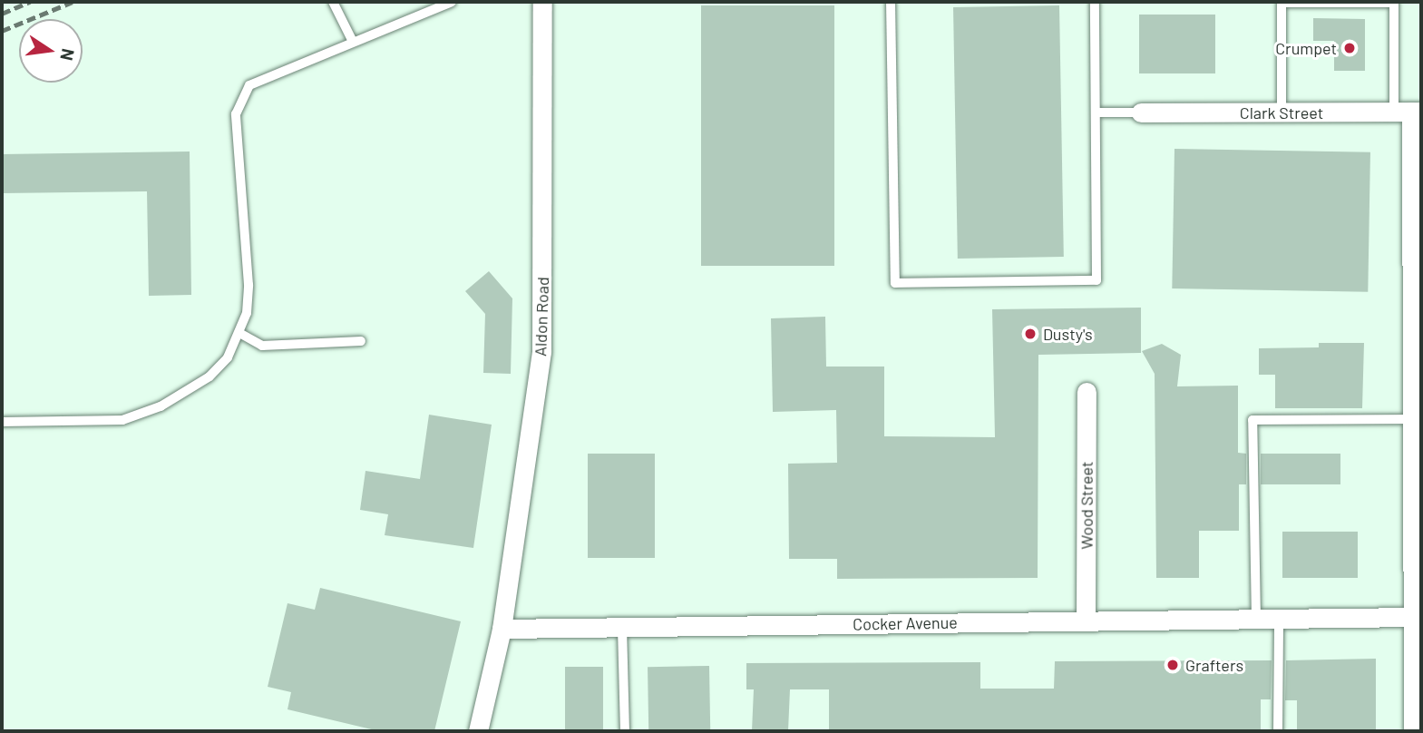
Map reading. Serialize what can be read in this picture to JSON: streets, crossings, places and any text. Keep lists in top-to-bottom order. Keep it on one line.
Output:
{"streets":{"street":["Clark Street","Aldon Road","Wood Street","Cocker Avenue"]},"crossings":[["Aldon Road","Cocker Avenue"],["Wood Street","Cocker Avenue"]],"places":["Crumpet","Dusty's","Grafters"],"north":"right"}
